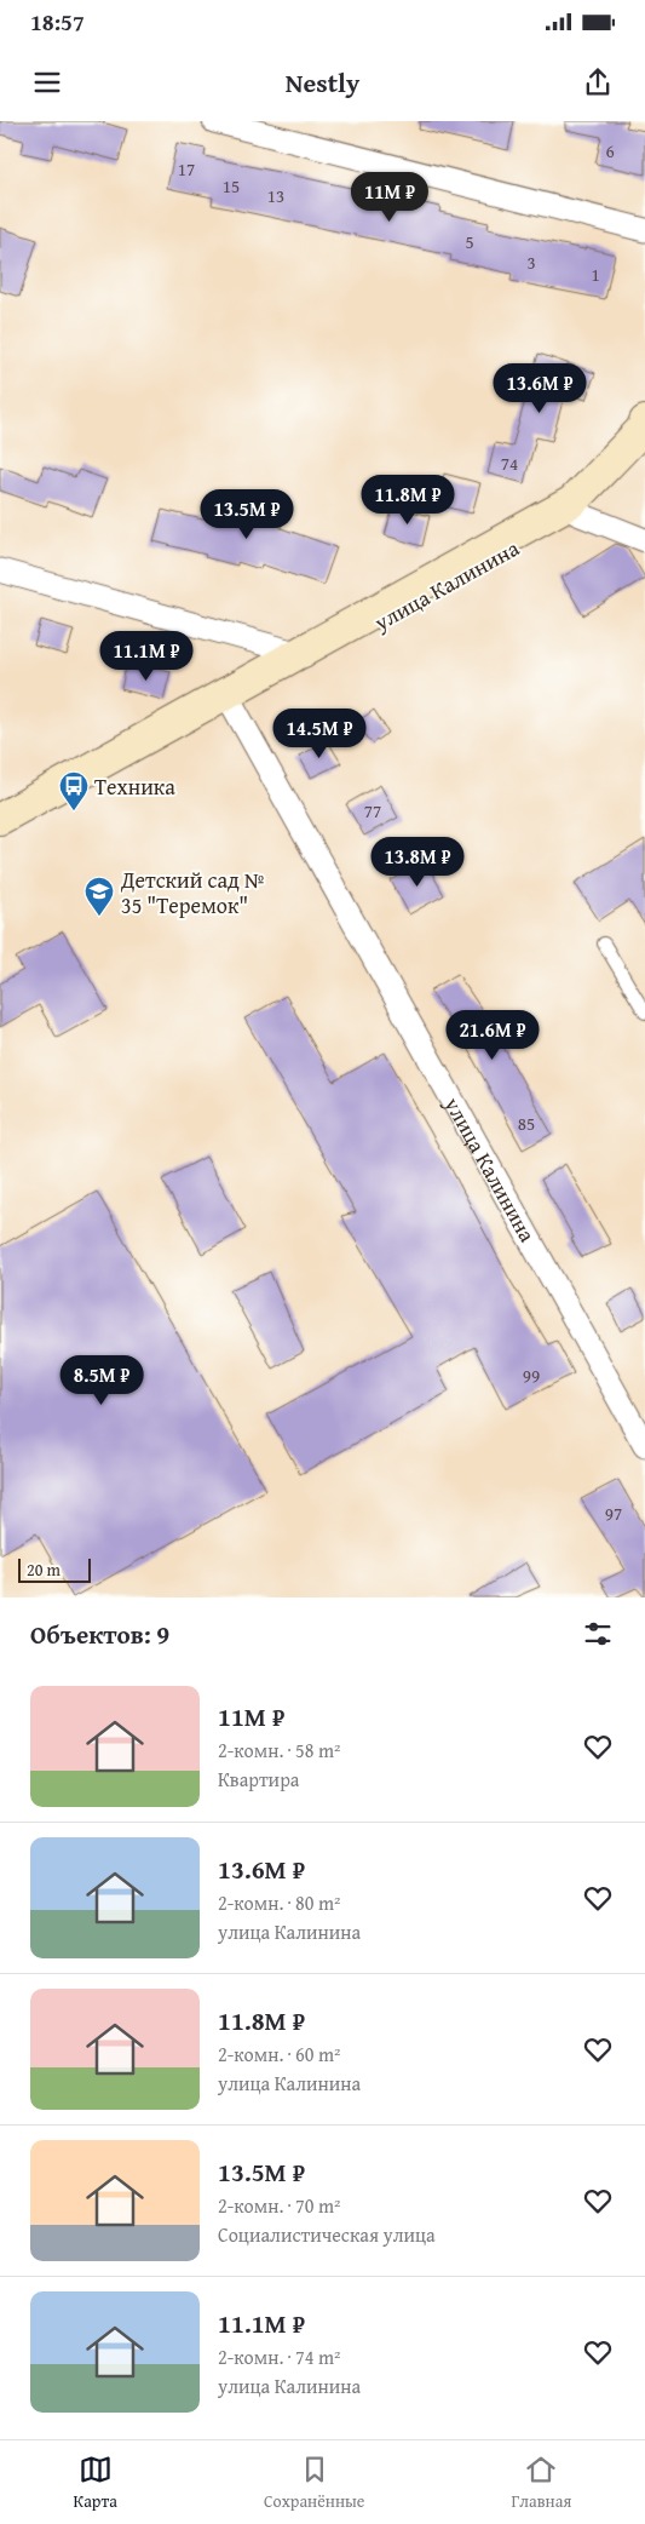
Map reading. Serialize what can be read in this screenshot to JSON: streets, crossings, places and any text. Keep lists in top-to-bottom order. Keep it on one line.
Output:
{"streets":{"main road":["улица Калинина"]},"places":{"bus stop":["Техника"],"school or university":["Детский сад № 35 \"Теремок\""]},"house_numbers":["6","17","15","13","5","3","1","74","77","85","99","97"],"scale_bar":"20 m","page":{"status":"18:57","header":"Nestly","price":["11M ₽","13.6M ₽","11.8M ₽","13.5M ₽","11.1M ₽","14.5M ₽","13.8M ₽","21.6M ₽","8.5M ₽"],"scale":"20 m","heading":"Объектов: 9","list":[{"name":"11M ₽","note":"2-комн. · 58 m² · Квартира"},{"name":"13.6M ₽","note":"2-комн. · 80 m² · улица Калинина"},{"name":"11.8M ₽","note":"2-комн. · 60 m² · улица Калинина"},{"name":"13.5M ₽","note":"2-комн. · 70 m² · Социалистическая улица"},{"name":"11.1M ₽","note":"2-комн. · 74 m² · улица Калинина"}],"tabs":["Карта","Сохранённые","Главная"]}}
